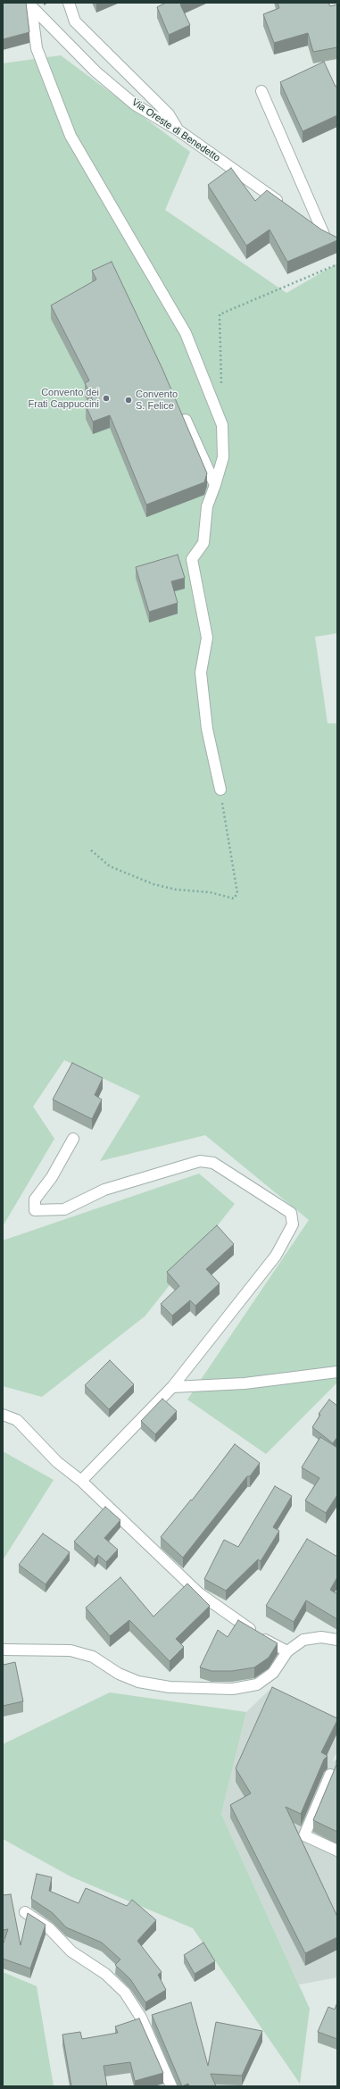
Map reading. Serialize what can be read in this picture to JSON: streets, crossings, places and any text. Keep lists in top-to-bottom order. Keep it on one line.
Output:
{"streets":{"street":["Via Oreste di Benedetto"]},"places":["Convento dei Frati Cappuccini","Convento S. Felice"]}
